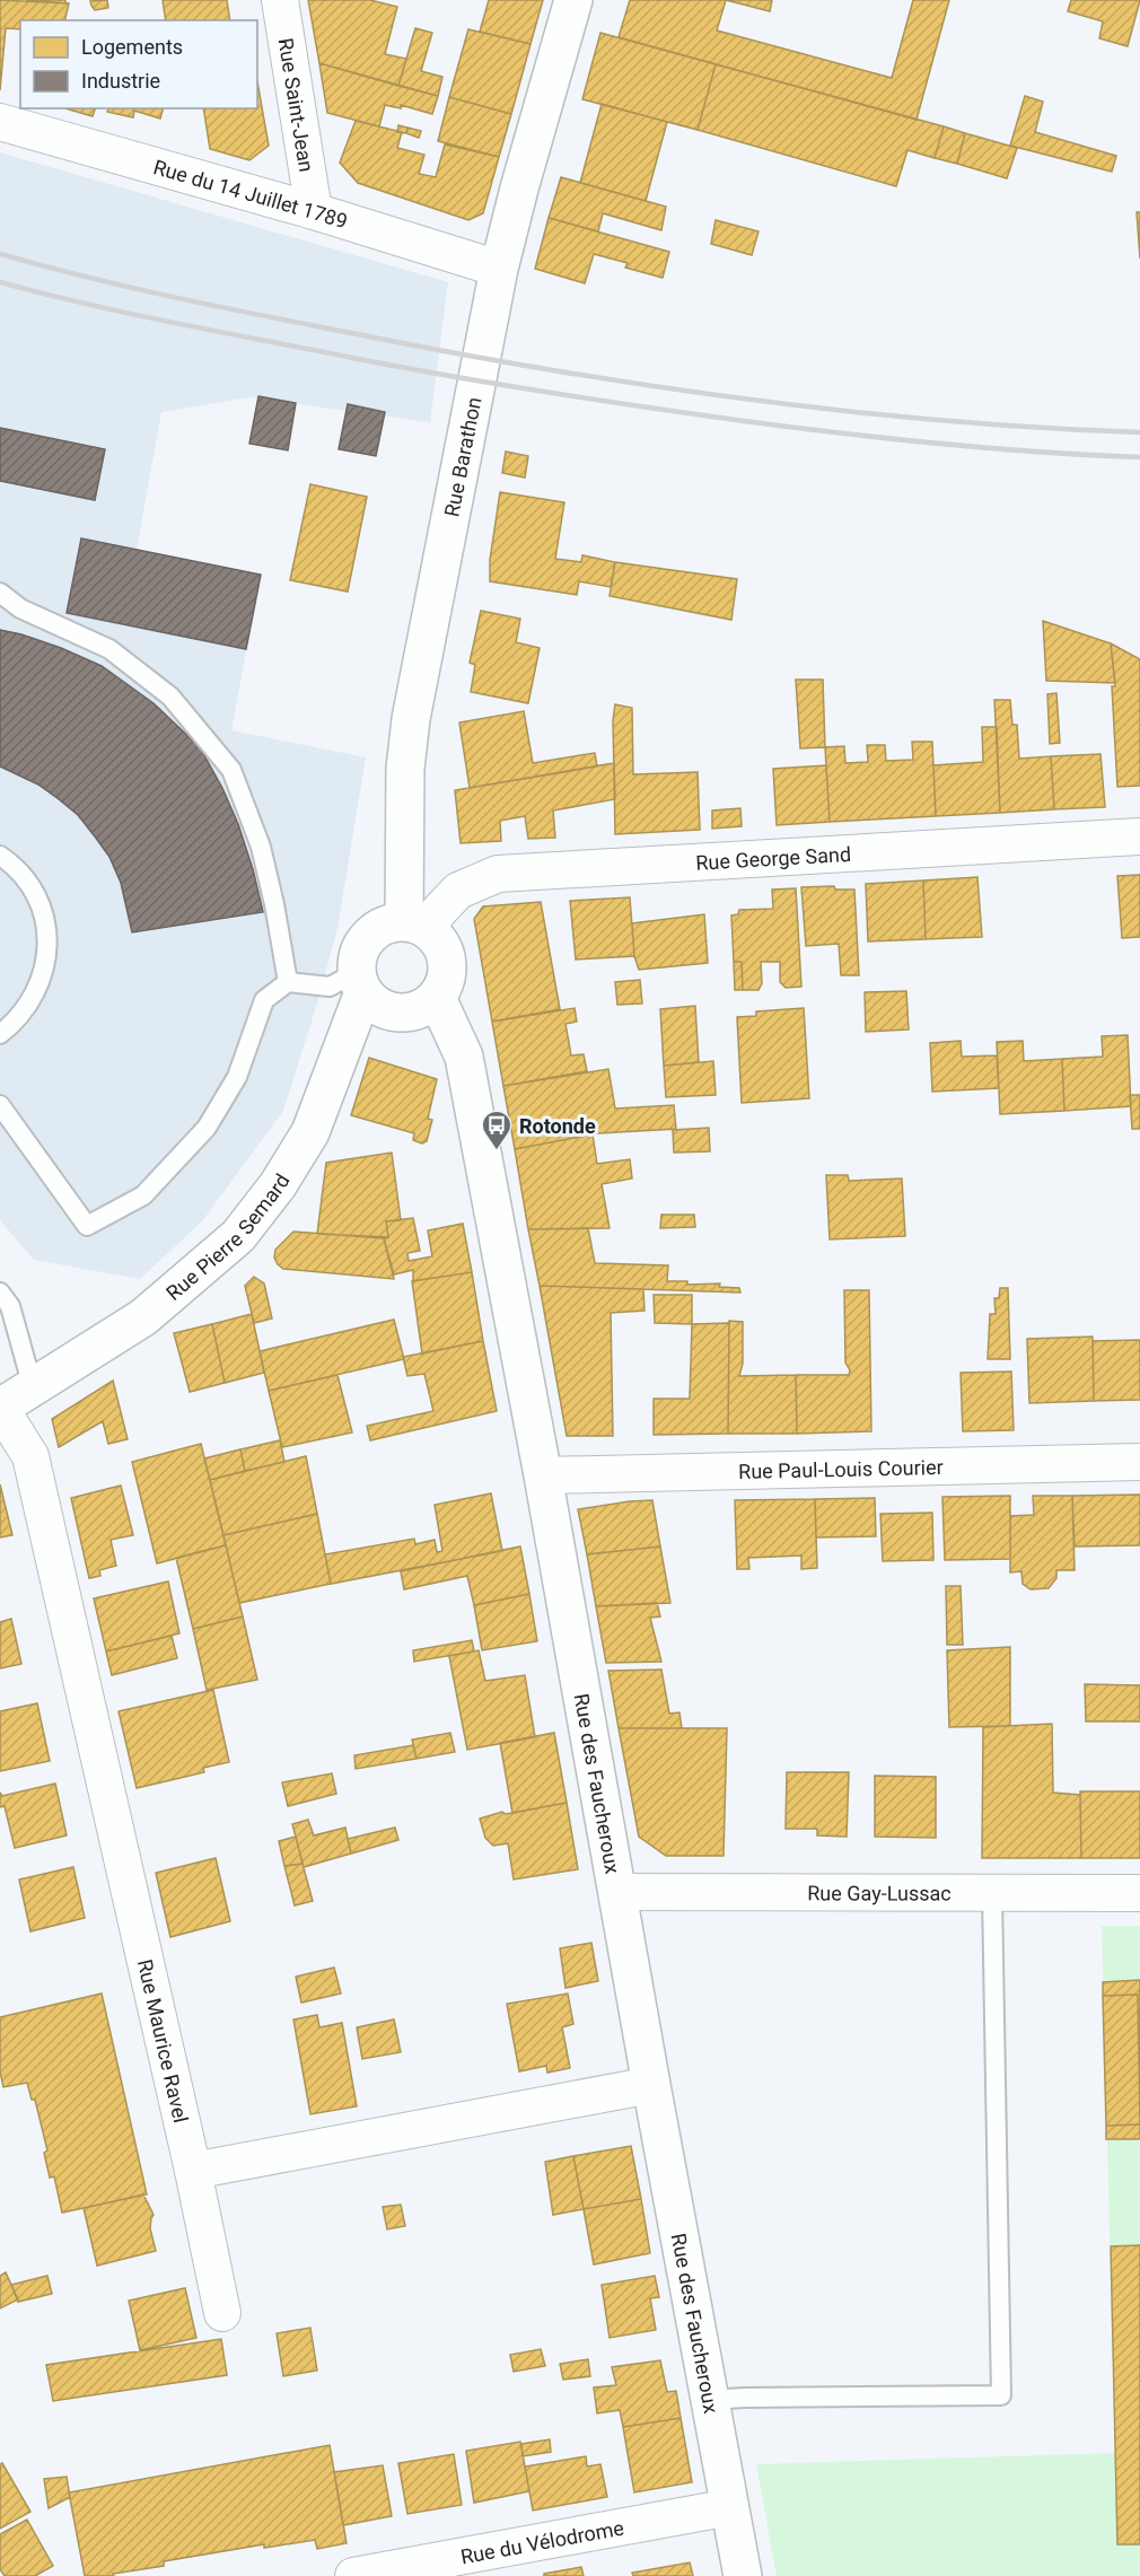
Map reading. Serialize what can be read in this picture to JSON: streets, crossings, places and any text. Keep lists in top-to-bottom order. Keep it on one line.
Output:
{"streets":{"main road":["Rue Barathon","Rue Pierre Semard","Rue des Faucheroux"],"street":["Rue Saint-Jean","Rue du 14 Juillet 1789","Rue George Sand","Rue Paul-Louis Courier","Rue Gay-Lussac","Rue Maurice Ravel","Rue du Vélodrome"]},"crossings":[["Rue Saint-Jean","Rue du 14 Juillet 1789"],["Rue du 14 Juillet 1789","Rue Barathon"],["Rue Barathon","Rue George Sand"],["Rue Barathon","Rue Pierre Semard"],["Rue Barathon","Rue des Faucheroux"],["Rue George Sand","Rue Pierre Semard"],["Rue George Sand","Rue des Faucheroux"],["Rue Pierre Semard","Rue des Faucheroux"],["Rue Pierre Semard","Rue Maurice Ravel"],["Rue Paul-Louis Courier","Rue des Faucheroux"],["Rue des Faucheroux","Rue Gay-Lussac"],["Rue des Faucheroux","Rue du Vélodrome"]],"places":{"bus stop":["Rotonde"]},"legend":["Logements","Industrie"]}
